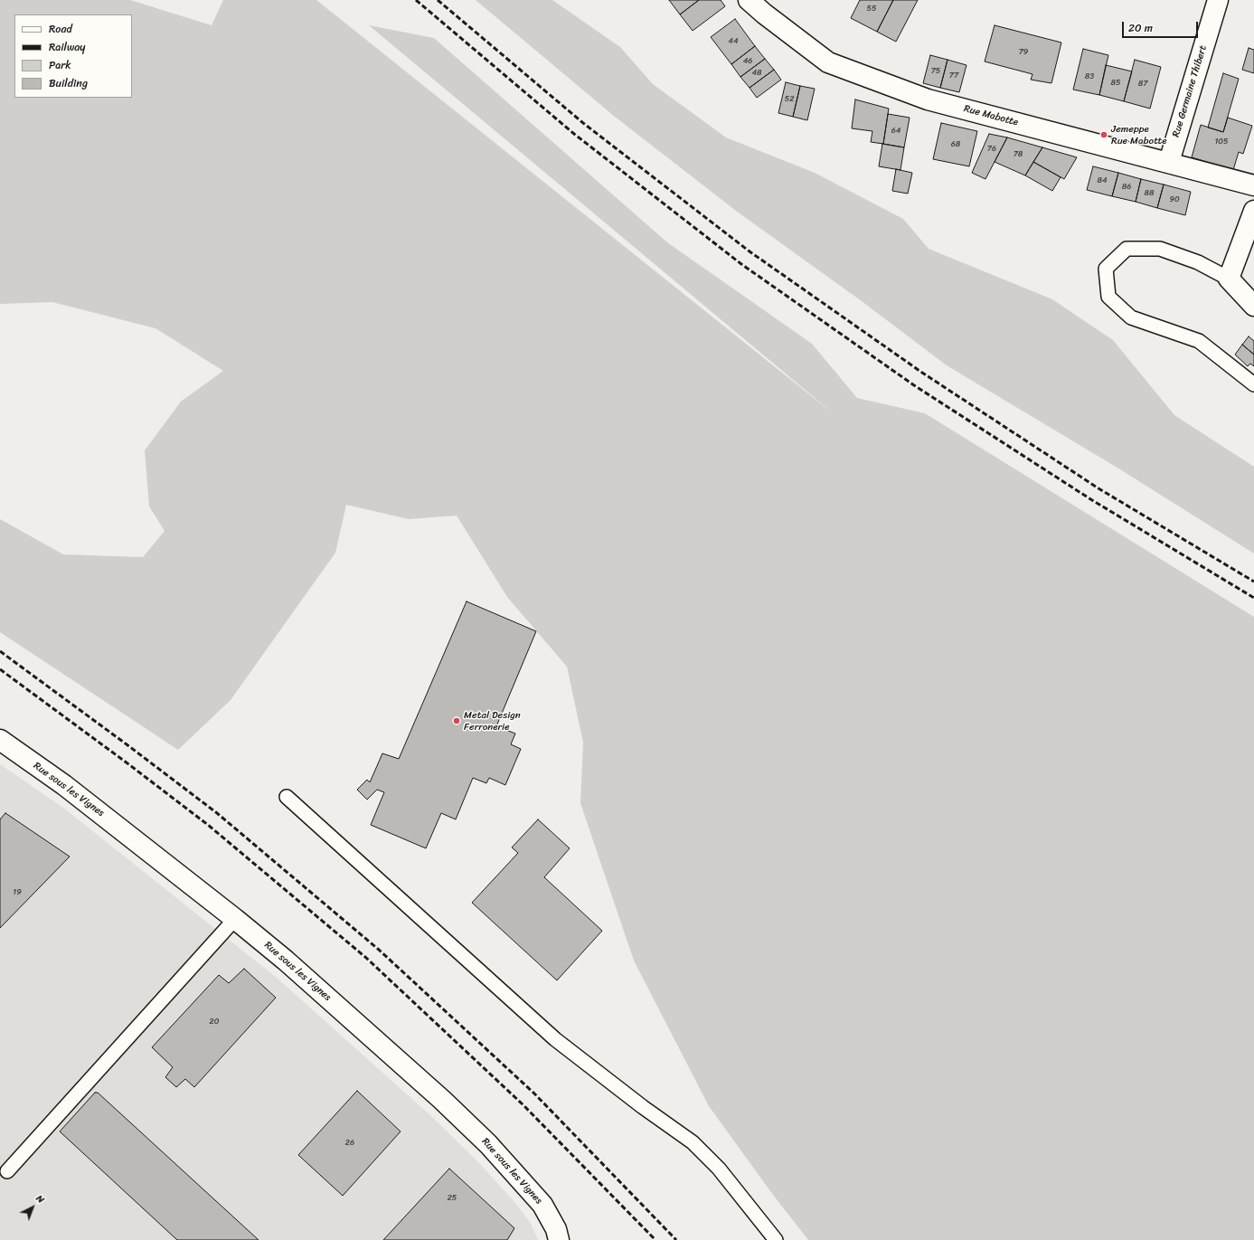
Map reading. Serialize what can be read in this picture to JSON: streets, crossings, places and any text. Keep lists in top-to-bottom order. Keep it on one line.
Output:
{"streets":{"street":["Rue Germaine Thibert","Rue Mabotte","Rue sous les Vignes"]},"crossings":[["Rue Germaine Thibert","Rue Mabotte"]],"places":["Jemeppe Rue Mabotte","Metal Design Ferronerie"],"house_numbers":["55","44","79","46","75","48","77","83","85","87","52","64","105","68","76","78","84","86","88","90","19","20","26","25"],"legend":["Road","Railway","Park","Building"],"scale_bar":"20 m","north":"top right"}
